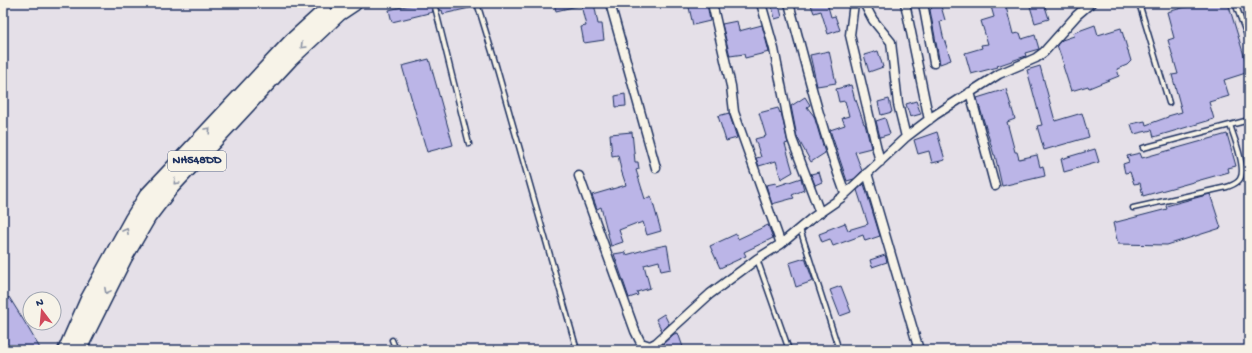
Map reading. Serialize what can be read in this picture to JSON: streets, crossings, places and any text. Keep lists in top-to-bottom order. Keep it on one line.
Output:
{"streets":{"highway":["NH548DD"]},"north":"top"}
